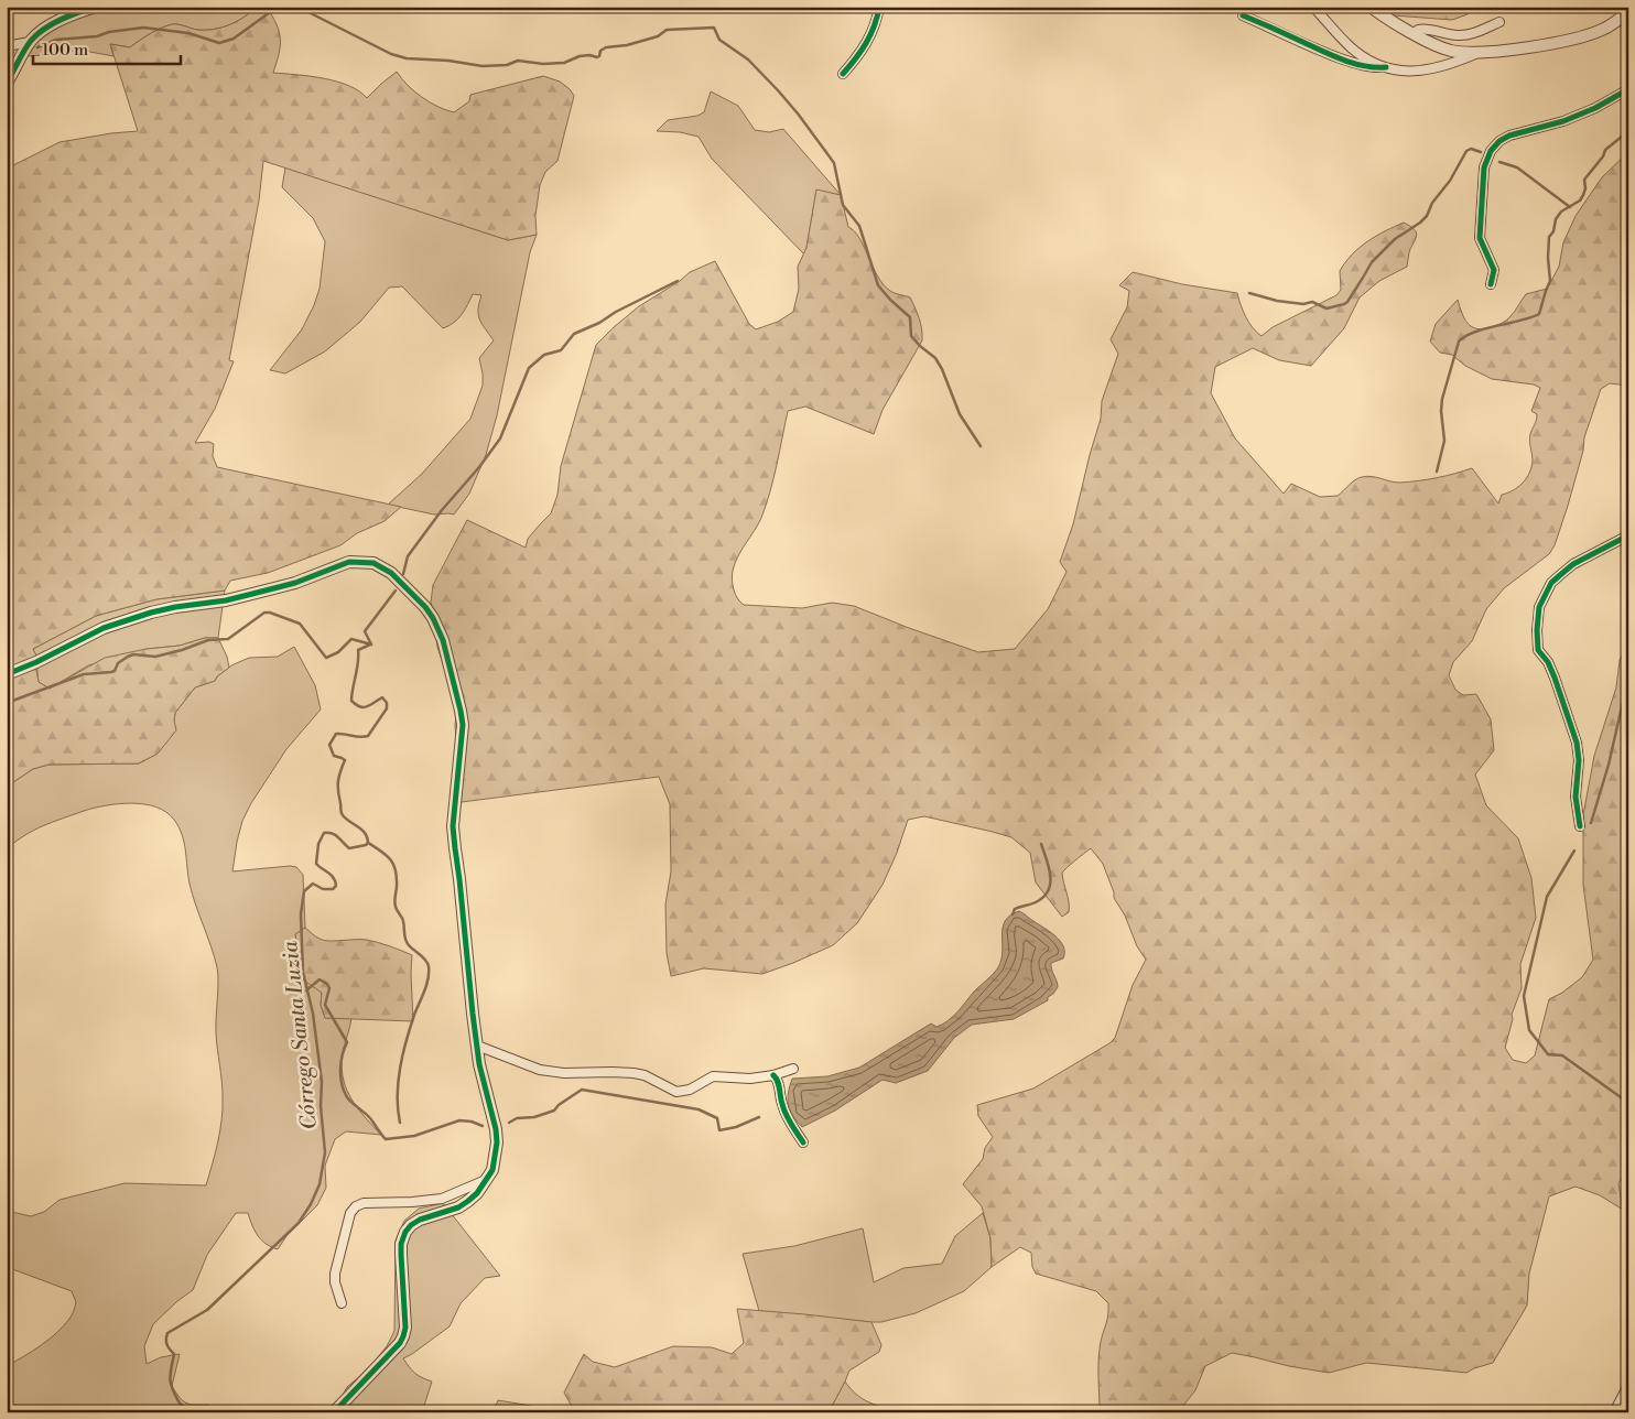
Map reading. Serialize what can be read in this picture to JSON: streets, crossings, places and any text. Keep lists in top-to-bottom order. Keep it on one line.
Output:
{"water":["Córrego Santa Luzia"],"scale_bar":"100 m"}
